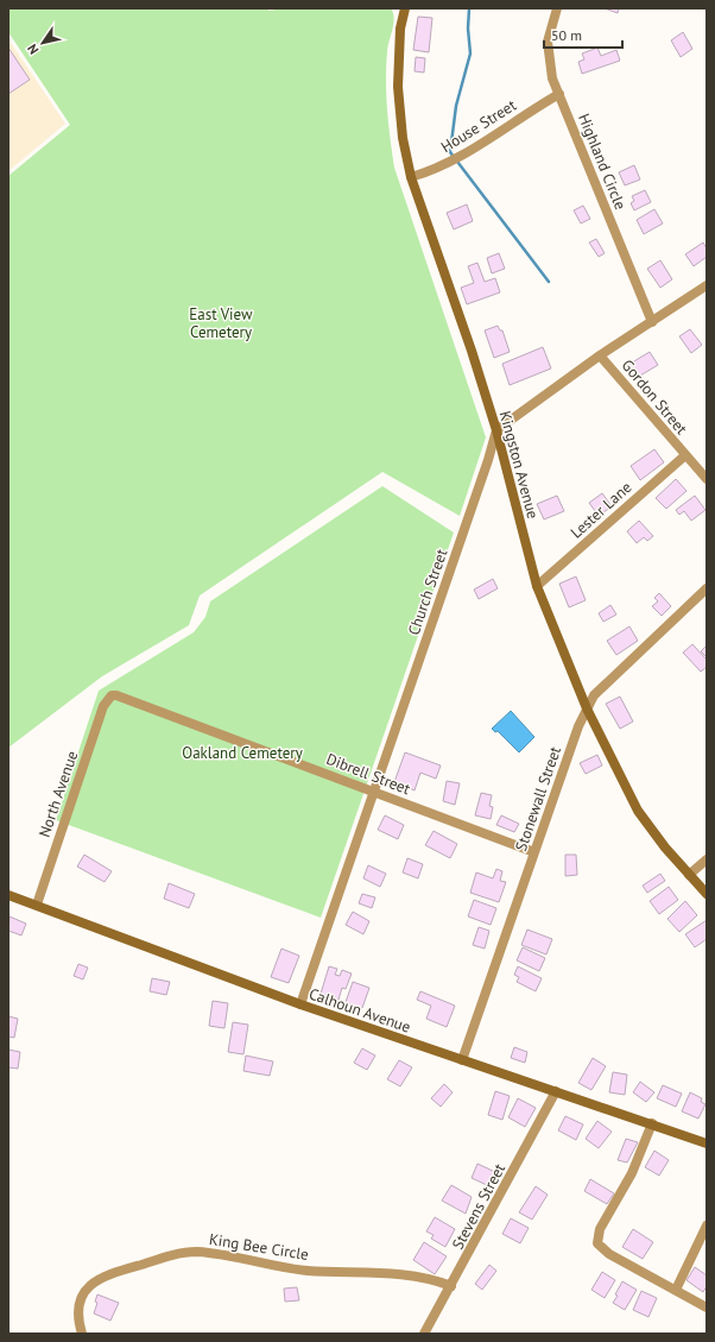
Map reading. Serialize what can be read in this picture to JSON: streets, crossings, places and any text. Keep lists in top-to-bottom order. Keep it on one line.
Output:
{"streets":{"street":["House Street","Highland Circle","Gordon Street","Kingston Avenue","Lester Lane","Church Street","Dibrell Street","North Avenue","Stonewall Street","Calhoun Avenue","Stevens Street","King Bee Circle"]},"crossings":[["House Street","Highland Circle"],["House Street","Kingston Avenue"],["Gordon Street","Lester Lane"],["Kingston Avenue","Lester Lane"],["Kingston Avenue","Church Street"],["Kingston Avenue","Stonewall Street"],["Church Street","Dibrell Street"],["Church Street","Calhoun Avenue"],["Dibrell Street","North Avenue"],["Dibrell Street","Stonewall Street"],["North Avenue","Calhoun Avenue"],["Stonewall Street","Calhoun Avenue"],["Calhoun Avenue","Stevens Street"],["Stevens Street","King Bee Circle"]],"parks":["East View Cemetery","Oakland Cemetery"],"scale_bar":"50 m","north":"bottom left"}
